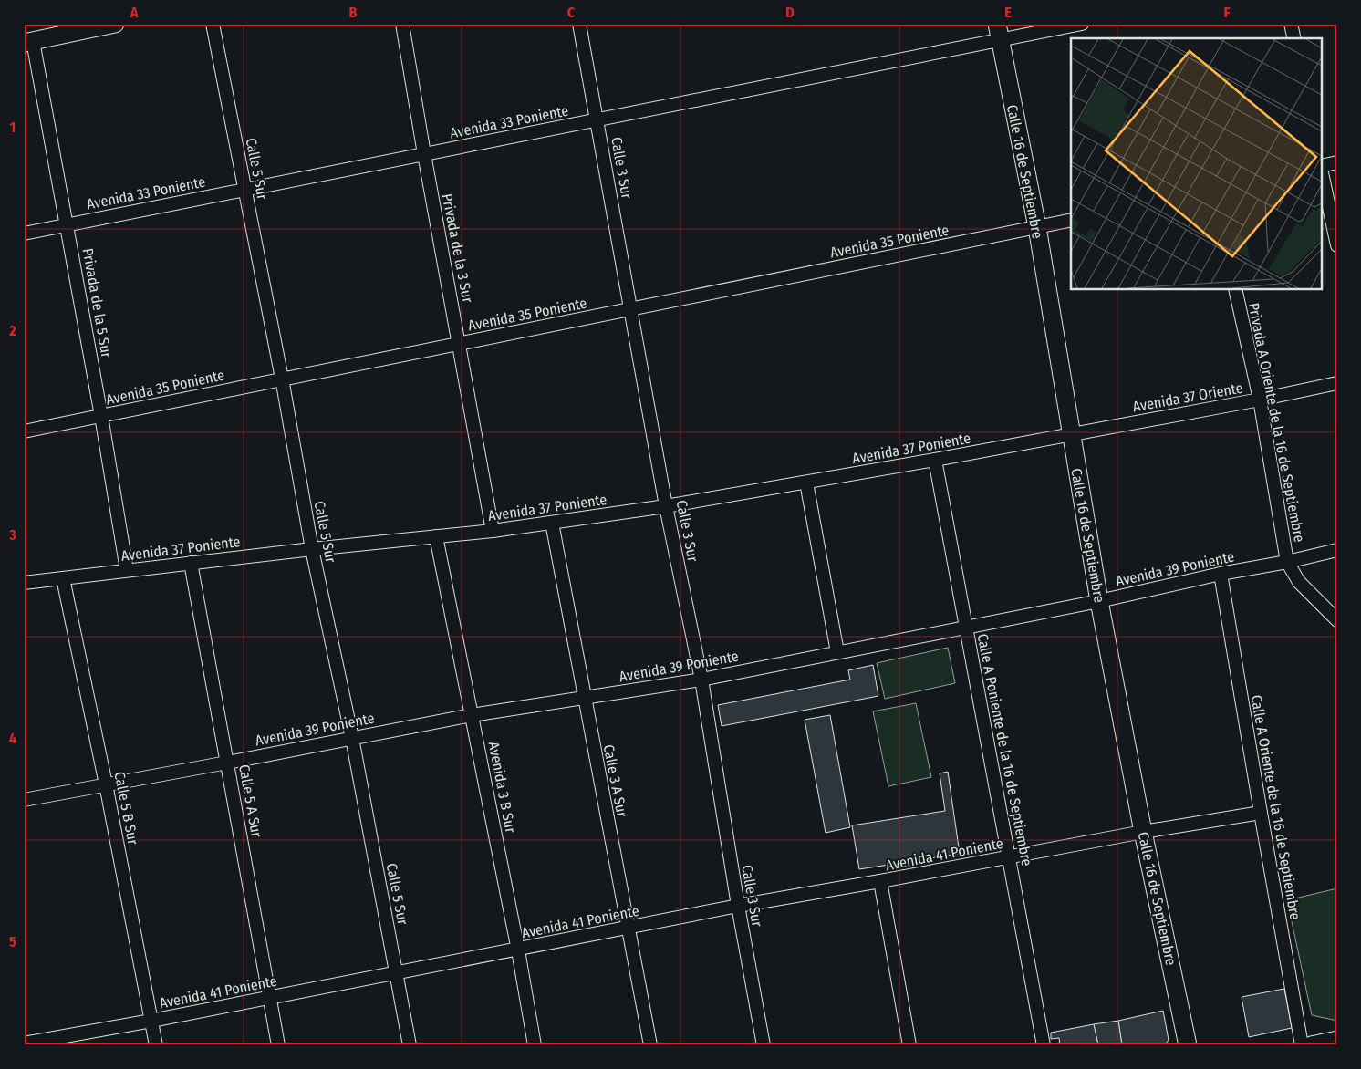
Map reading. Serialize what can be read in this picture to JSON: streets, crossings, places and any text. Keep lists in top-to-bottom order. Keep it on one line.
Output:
{"streets":{"street":["Avenida 33 Poniente","Calle 3 Sur","Calle 5 Sur","Calle 16 de Septiembre","Avenida 35 Poniente","Privada de la 3 Sur","Privada de la 5 Sur","Avenida 37 Oriente","Privada A Oriente de la 16 de Septiembre","Avenida 37 Poniente","Avenida 39 Poniente","Calle A Poniente de la 16 de Septiembre","Calle 3 A Sur","Avenida 3 B Sur","Calle 5 A Sur","Calle A Oriente de la 16 de Septiembre","Calle 5 B Sur","Avenida 41 Poniente"]},"crossings":[["Avenida 33 Poniente","Calle 3 Sur"],["Avenida 33 Poniente","Calle 5 Sur"],["Avenida 33 Poniente","Calle 16 de Septiembre"],["Avenida 33 Poniente","Privada de la 3 Sur"],["Avenida 33 Poniente","Privada de la 5 Sur"],["Calle 3 Sur","Avenida 35 Poniente"],["Calle 3 Sur","Avenida 37 Poniente"],["Calle 3 Sur","Avenida 39 Poniente"],["Calle 3 Sur","Avenida 41 Poniente"],["Calle 5 Sur","Avenida 35 Poniente"],["Calle 5 Sur","Avenida 37 Poniente"],["Calle 5 Sur","Avenida 39 Poniente"],["Calle 5 Sur","Avenida 41 Poniente"],["Calle 16 de Septiembre","Avenida 35 Poniente"],["Calle 16 de Septiembre","Avenida 37 Oriente"],["Calle 16 de Septiembre","Avenida 37 Poniente"],["Calle 16 de Septiembre","Avenida 39 Poniente"],["Calle 16 de Septiembre","Avenida 41 Poniente"],["Avenida 35 Poniente","Privada de la 3 Sur"],["Avenida 35 Poniente","Privada de la 5 Sur"],["Privada de la 3 Sur","Avenida 37 Poniente"],["Privada de la 5 Sur","Avenida 37 Poniente"],["Avenida 37 Oriente","Privada A Oriente de la 16 de Septiembre"],["Avenida 37 Oriente","Avenida 37 Poniente"],["Privada A Oriente de la 16 de Septiembre","Avenida 39 Poniente"],["Avenida 37 Poniente","Calle A Poniente de la 16 de Septiembre"],["Avenida 37 Poniente","Calle 3 A Sur"],["Avenida 37 Poniente","Avenida 3 B Sur"],["Avenida 37 Poniente","Calle 5 A Sur"],["Avenida 37 Poniente","Calle 5 B Sur"],["Avenida 39 Poniente","Calle A Poniente de la 16 de Septiembre"],["Avenida 39 Poniente","Calle 3 A Sur"],["Avenida 39 Poniente","Avenida 3 B Sur"],["Avenida 39 Poniente","Calle 5 A Sur"],["Avenida 39 Poniente","Calle A Oriente de la 16 de Septiembre"],["Avenida 39 Poniente","Calle 5 B Sur"],["Calle A Poniente de la 16 de Septiembre","Avenida 41 Poniente"],["Calle 3 A Sur","Avenida 41 Poniente"],["Avenida 3 B Sur","Avenida 41 Poniente"],["Calle 5 A Sur","Avenida 41 Poniente"],["Calle A Oriente de la 16 de Septiembre","Avenida 41 Poniente"],["Calle 5 B Sur","Avenida 41 Poniente"]],"grid":{"columns":["A","B","C","D","E","F"],"rows":["1","2","3","4","5"]}}
